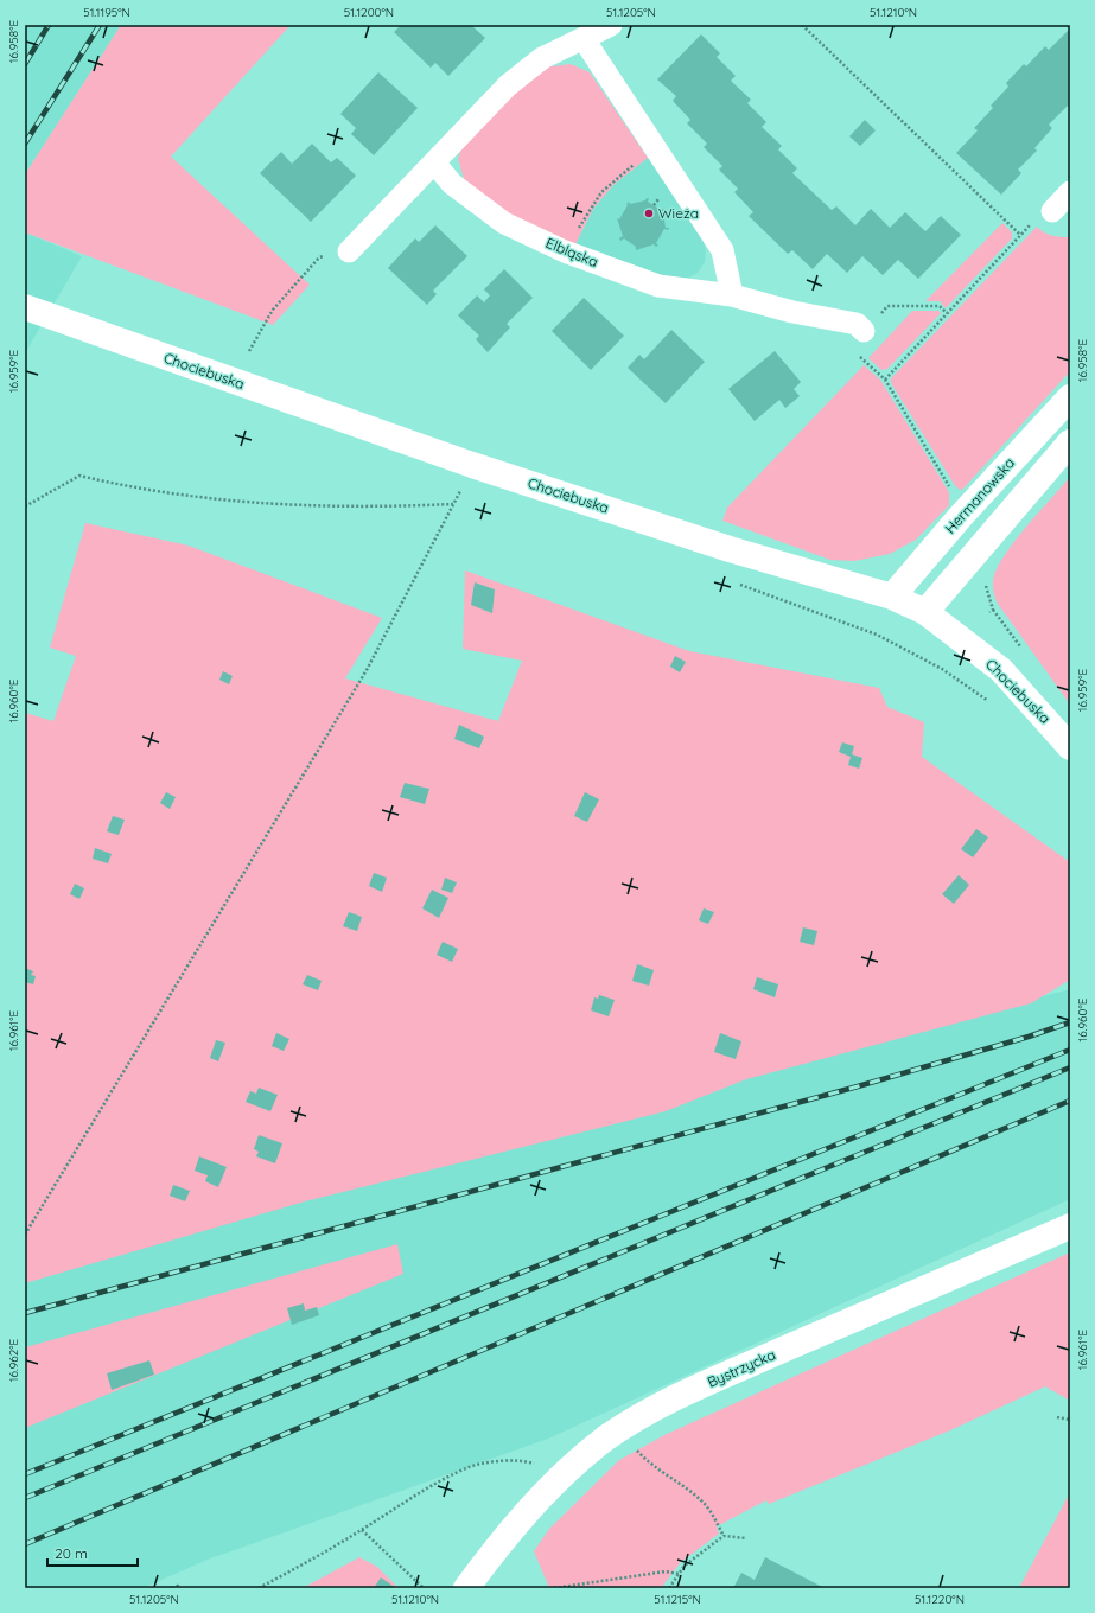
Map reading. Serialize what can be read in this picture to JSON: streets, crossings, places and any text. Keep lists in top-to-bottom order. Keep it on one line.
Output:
{"streets":{"street":["Elbląska","Chociebuska","Hermanowska","Bystrzycka"]},"crossings":[["Chociebuska","Hermanowska"]],"places":["Wieża"],"scale_bar":"20 m","coordinates":["51.1195°N","51.1200°N","51.1205°N","51.1210°N","16.958°E","16.959°E","16.960°E","16.961°E","16.962°E","51.1215°N","51.1220°N"]}
